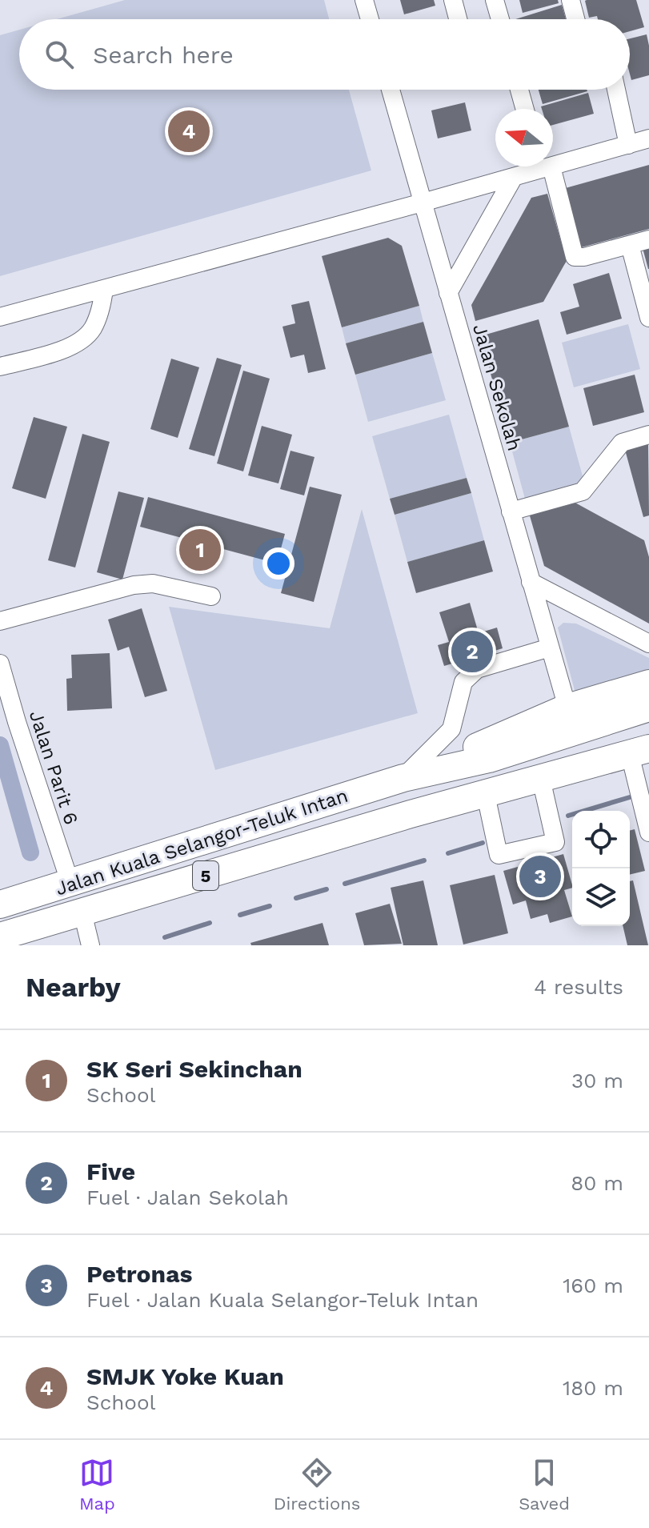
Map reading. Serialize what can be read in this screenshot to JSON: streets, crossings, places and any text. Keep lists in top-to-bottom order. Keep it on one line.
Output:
{"streets":{"highway":["Jalan Kuala Selangor-Teluk Intan","5"],"street":["Jalan Sekolah","Jalan Parit 6"]},"crossings":[["Jalan Sekolah","Jalan Kuala Selangor-Teluk Intan"],["Jalan Sekolah","5"],["Jalan Parit 6","Jalan Kuala Selangor-Teluk Intan"],["Jalan Kuala Selangor-Teluk Intan","5"]],"north":"left","page":{"search":"Search here","pins":["4","1","2","3"],"heading":["Nearby","4 results"],"list":[{"mark":"1","name":"SK Seri Sekinchan","note":"School","value":"30 m"},{"mark":"2","name":"Five","note":"Fuel · Jalan Sekolah","value":"80 m"},{"mark":"3","name":"Petronas","note":"Fuel · Jalan Kuala Selangor-Teluk Intan","value":"160 m"},{"mark":"4","name":"SMJK Yoke Kuan","note":"School","value":"180 m"}],"nav":["Map","Directions","Saved"]}}
